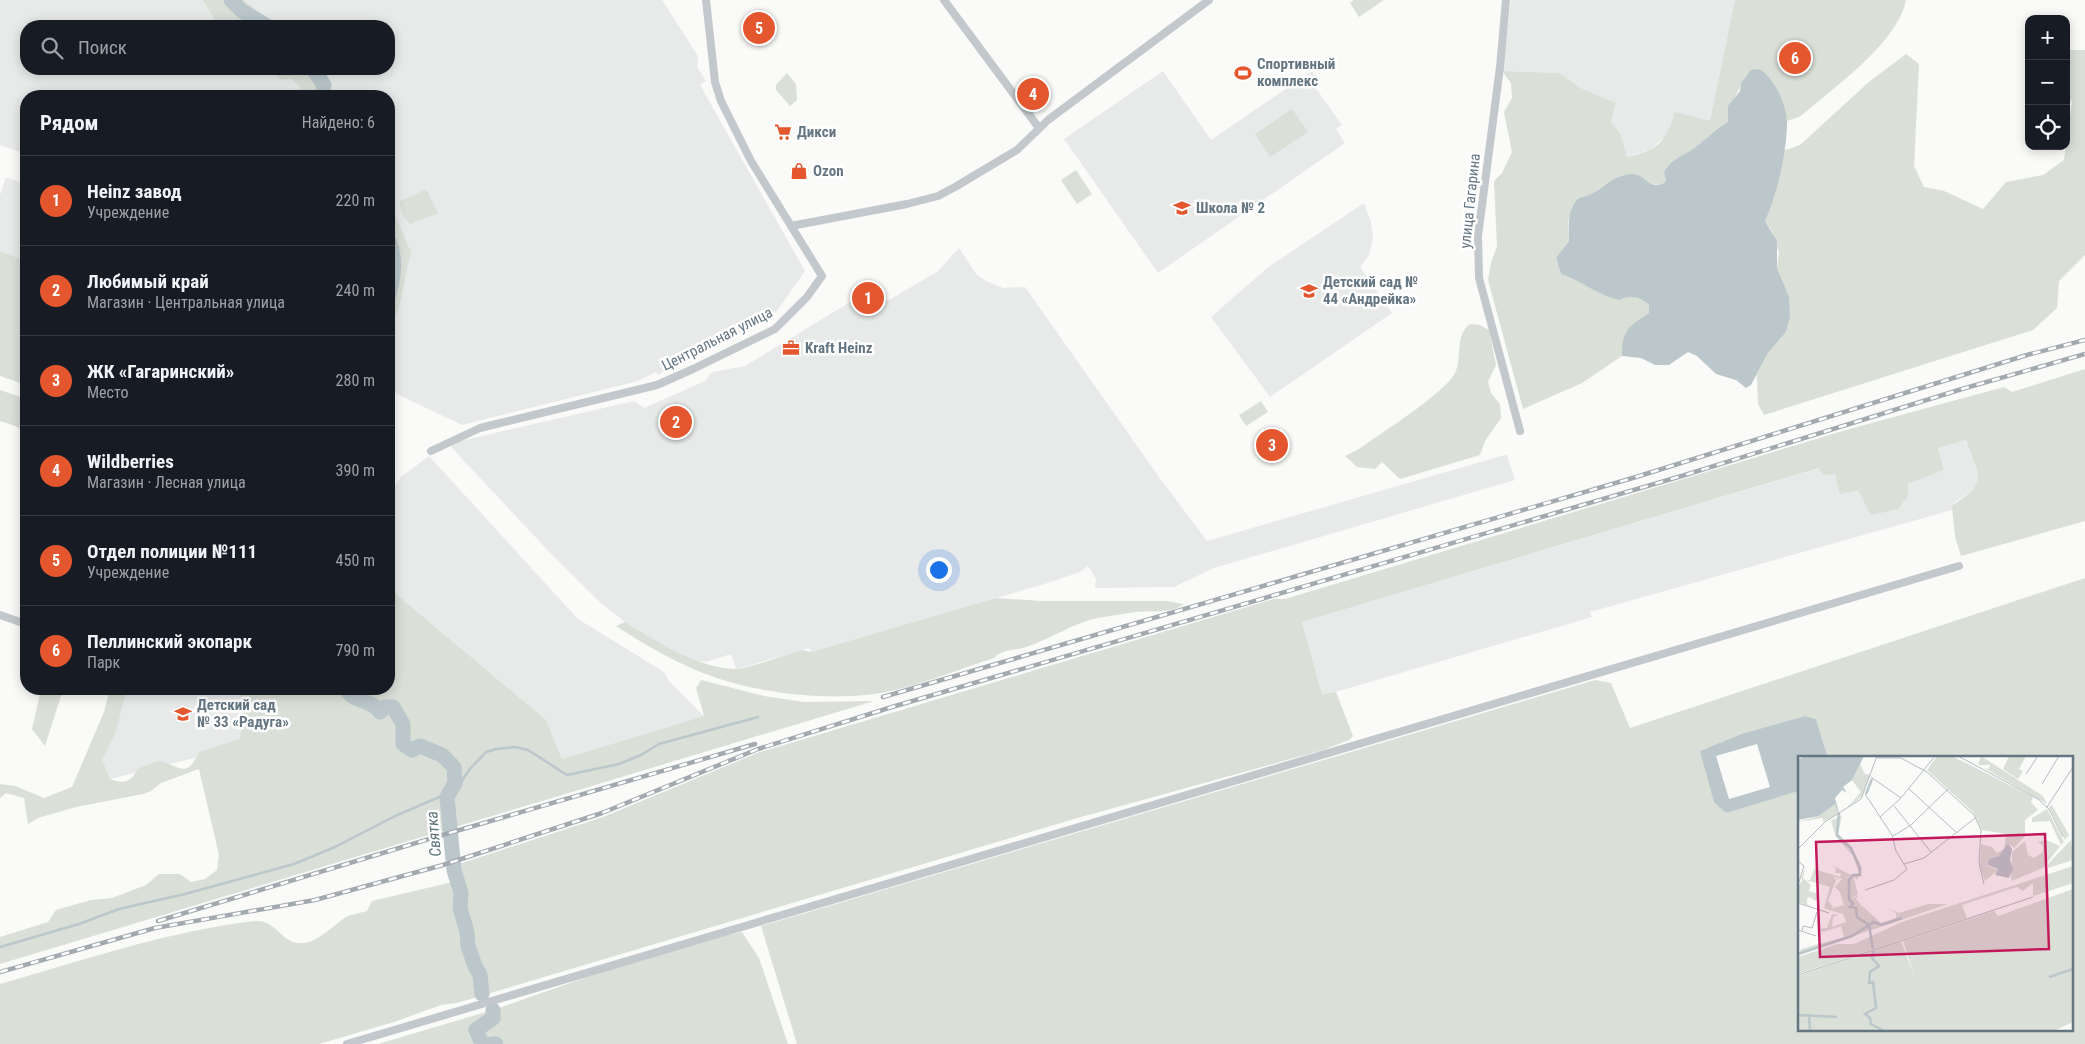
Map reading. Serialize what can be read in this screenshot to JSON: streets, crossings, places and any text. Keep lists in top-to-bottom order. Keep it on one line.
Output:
{"streets":{"street":["улица Гагарина","Центральная улица"]},"water":["Святка"],"places":{"sports":["Спортивный комплекс"],"supermarket":["Дикси"],"shop":["Ozon"],"school or university":["Школа № 2","Детский сад № 44 «Андрейка»","Детский сад № 33 «Радуга»"],"office":["Kraft Heinz"]},"page":{"pins":["5","6","4","1","2","3"],"map_buttons":["+","−"],"search":"Поиск","heading":["Рядом","Найдено: 6"],"list":[{"mark":"1","name":"Heinz завод","note":"Учреждение","value":"220 m"},{"mark":"2","name":"Любимый край","note":"Магазин · Центральная улица","value":"240 m"},{"mark":"3","name":"ЖК «Гагаринский»","note":"Место","value":"280 m"},{"mark":"4","name":"Wildberries","note":"Магазин · Лесная улица","value":"390 m"},{"mark":"5","name":"Отдел полиции №111","note":"Учреждение","value":"450 m"},{"mark":"6","name":"Пеллинский экопарк","note":"Парк","value":"790 m"}]}}
